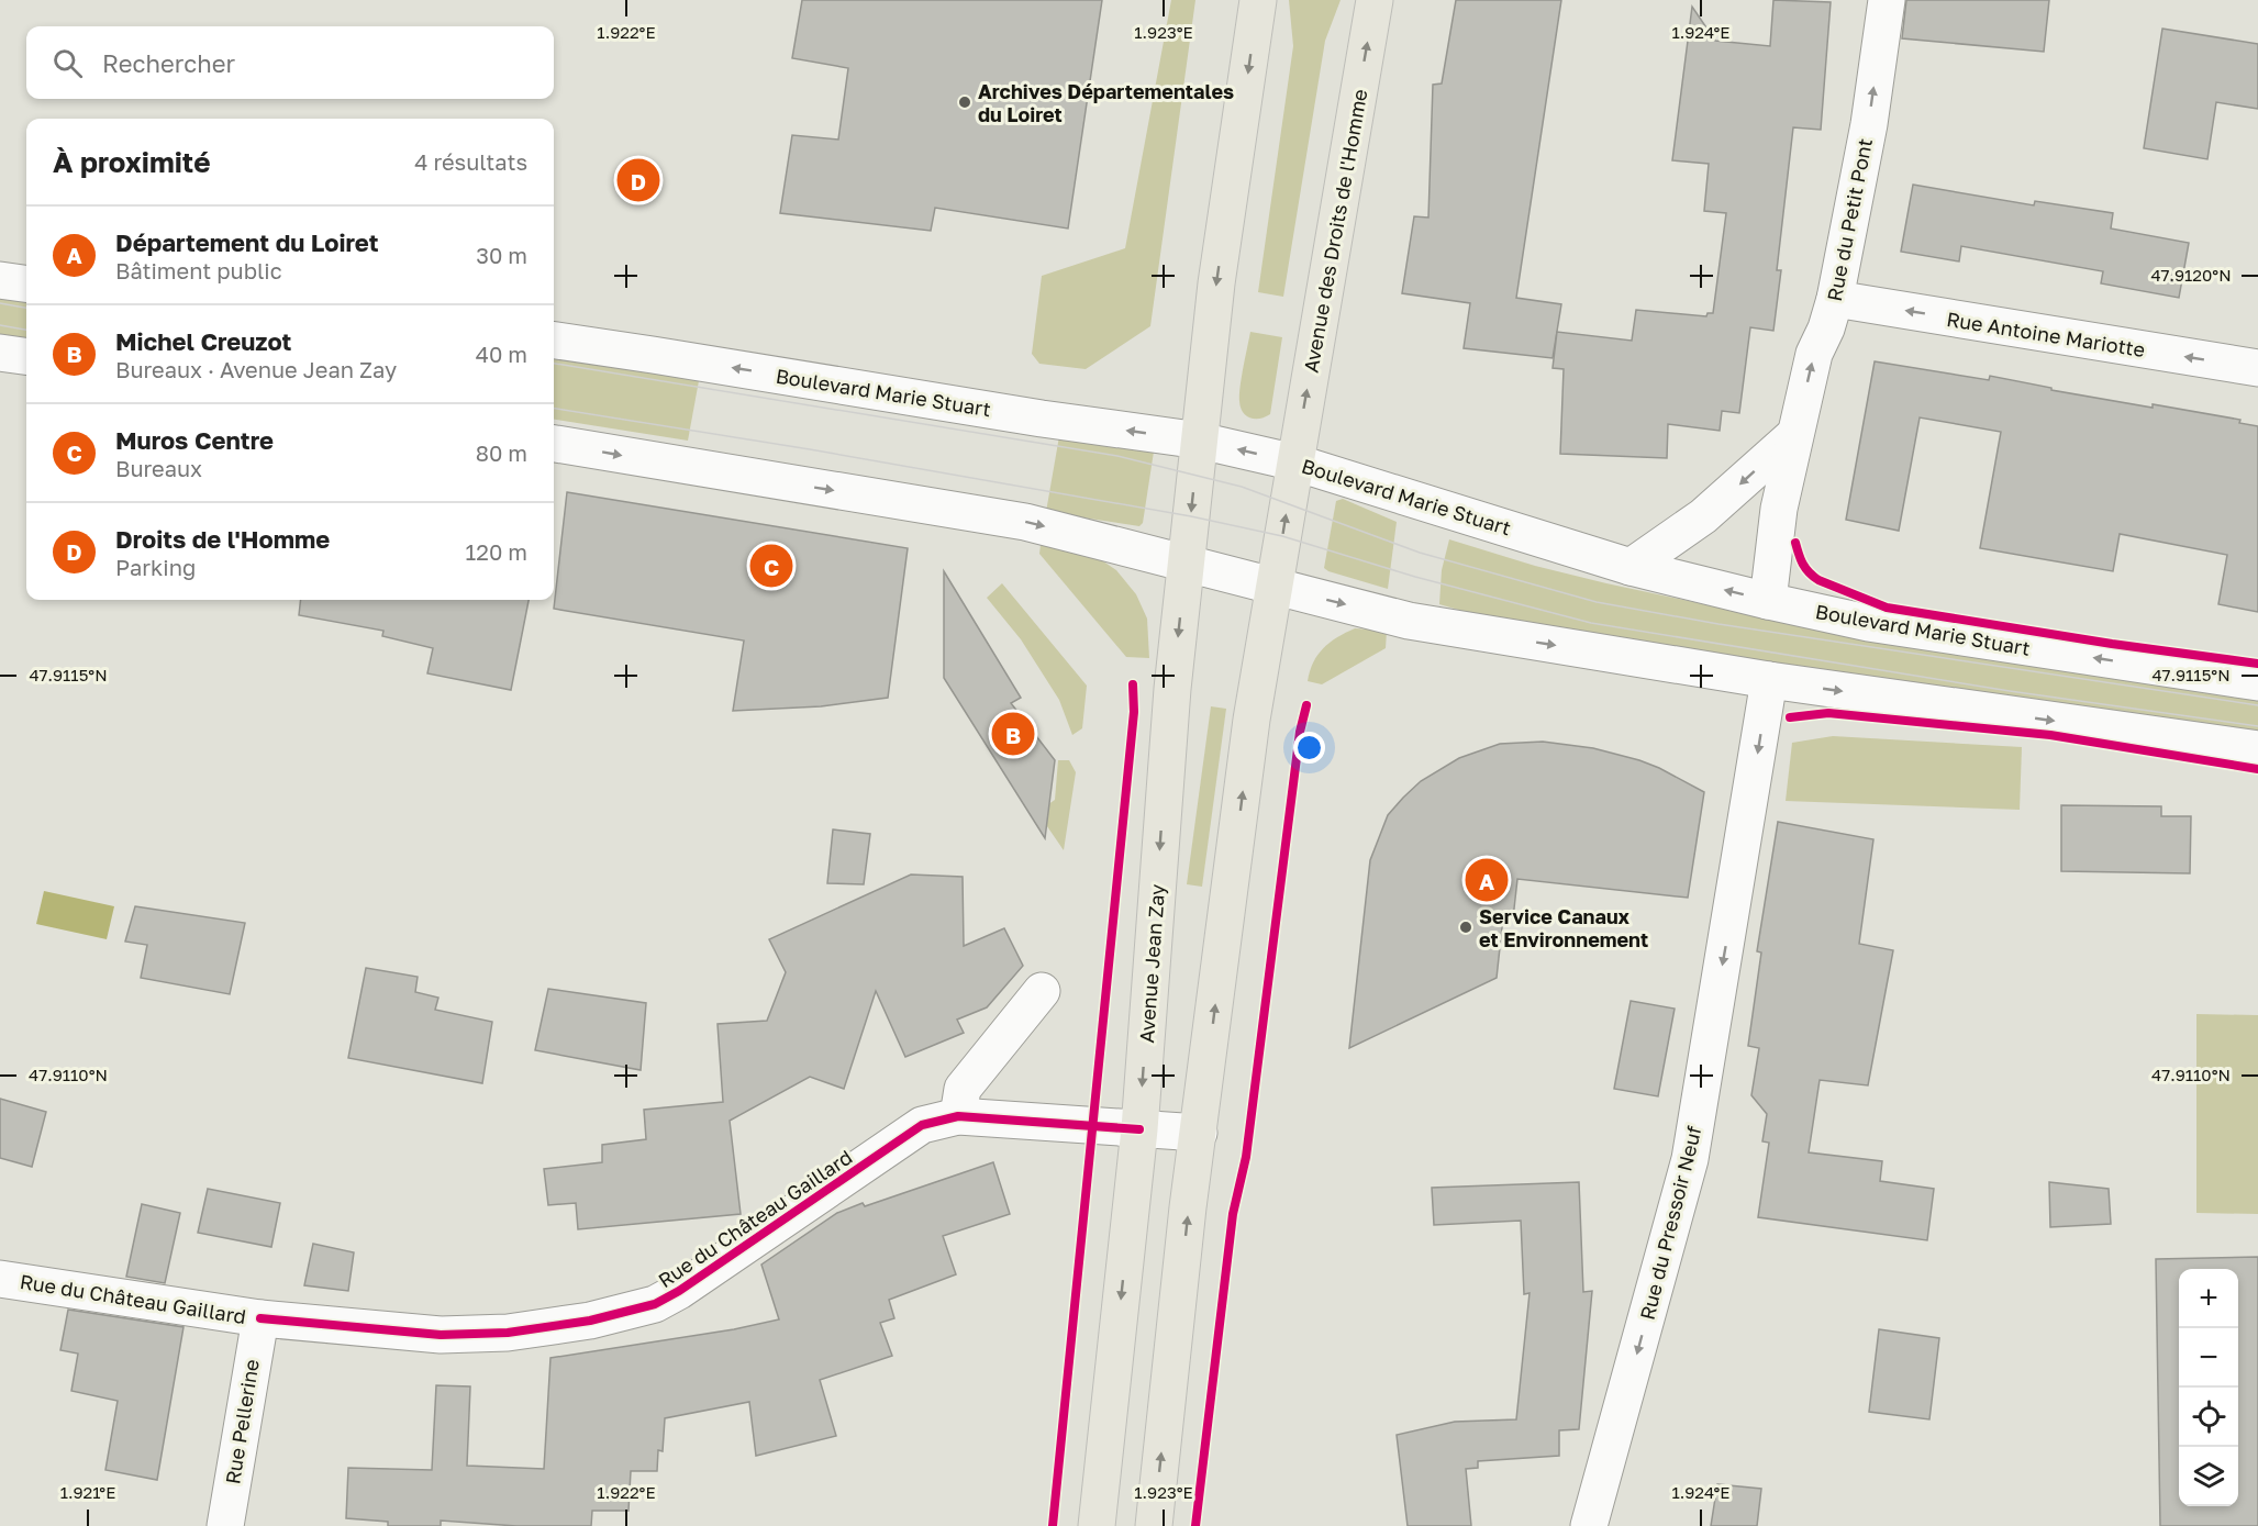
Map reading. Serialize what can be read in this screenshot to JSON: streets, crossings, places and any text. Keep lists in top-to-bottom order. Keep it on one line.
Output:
{"streets":{"main road":["Avenue des Droits de l'Homme","Avenue Jean Zay"],"street":["Rue du Petit Pont","Rue Antoine Mariotte","Boulevard Marie Stuart","Rue du Château Gaillard","Rue du Pressoir Neuf","Rue Pellerine"]},"crossings":[["Rue du Petit Pont","Rue Antoine Mariotte"],["Rue du Petit Pont","Boulevard Marie Stuart"],["Avenue des Droits de l'Homme","Boulevard Marie Stuart"],["Boulevard Marie Stuart","Avenue Jean Zay"],["Avenue Jean Zay","Rue du Château Gaillard"],["Rue du Château Gaillard","Rue Pellerine"]],"one_way":["Rue du Petit Pont","Rue Antoine Mariotte","Rue du Pressoir Neuf"],"places":["Archives Départementales du Loiret","Service Canaux et Environnement"],"page":{"search":"Rechercher","heading":["À proximité","4 résultats"],"pins":["D","C","B","A"],"list":[{"mark":"A","name":"Département du Loiret","note":"Bâtiment public","value":"30 m"},{"mark":"B","name":"Michel Creuzot","note":"Bureaux · Avenue Jean Zay","value":"40 m"},{"mark":"C","name":"Muros Centre","note":"Bureaux","value":"80 m"},{"mark":"D","name":"Droits de l'Homme","note":"Parking","value":"120 m"}],"map_buttons":["+","−"]},"coordinates":["1.922°E","1.923°E","1.924°E","47.9120°N","47.9115°N","47.9110°N","1.921°E"]}
